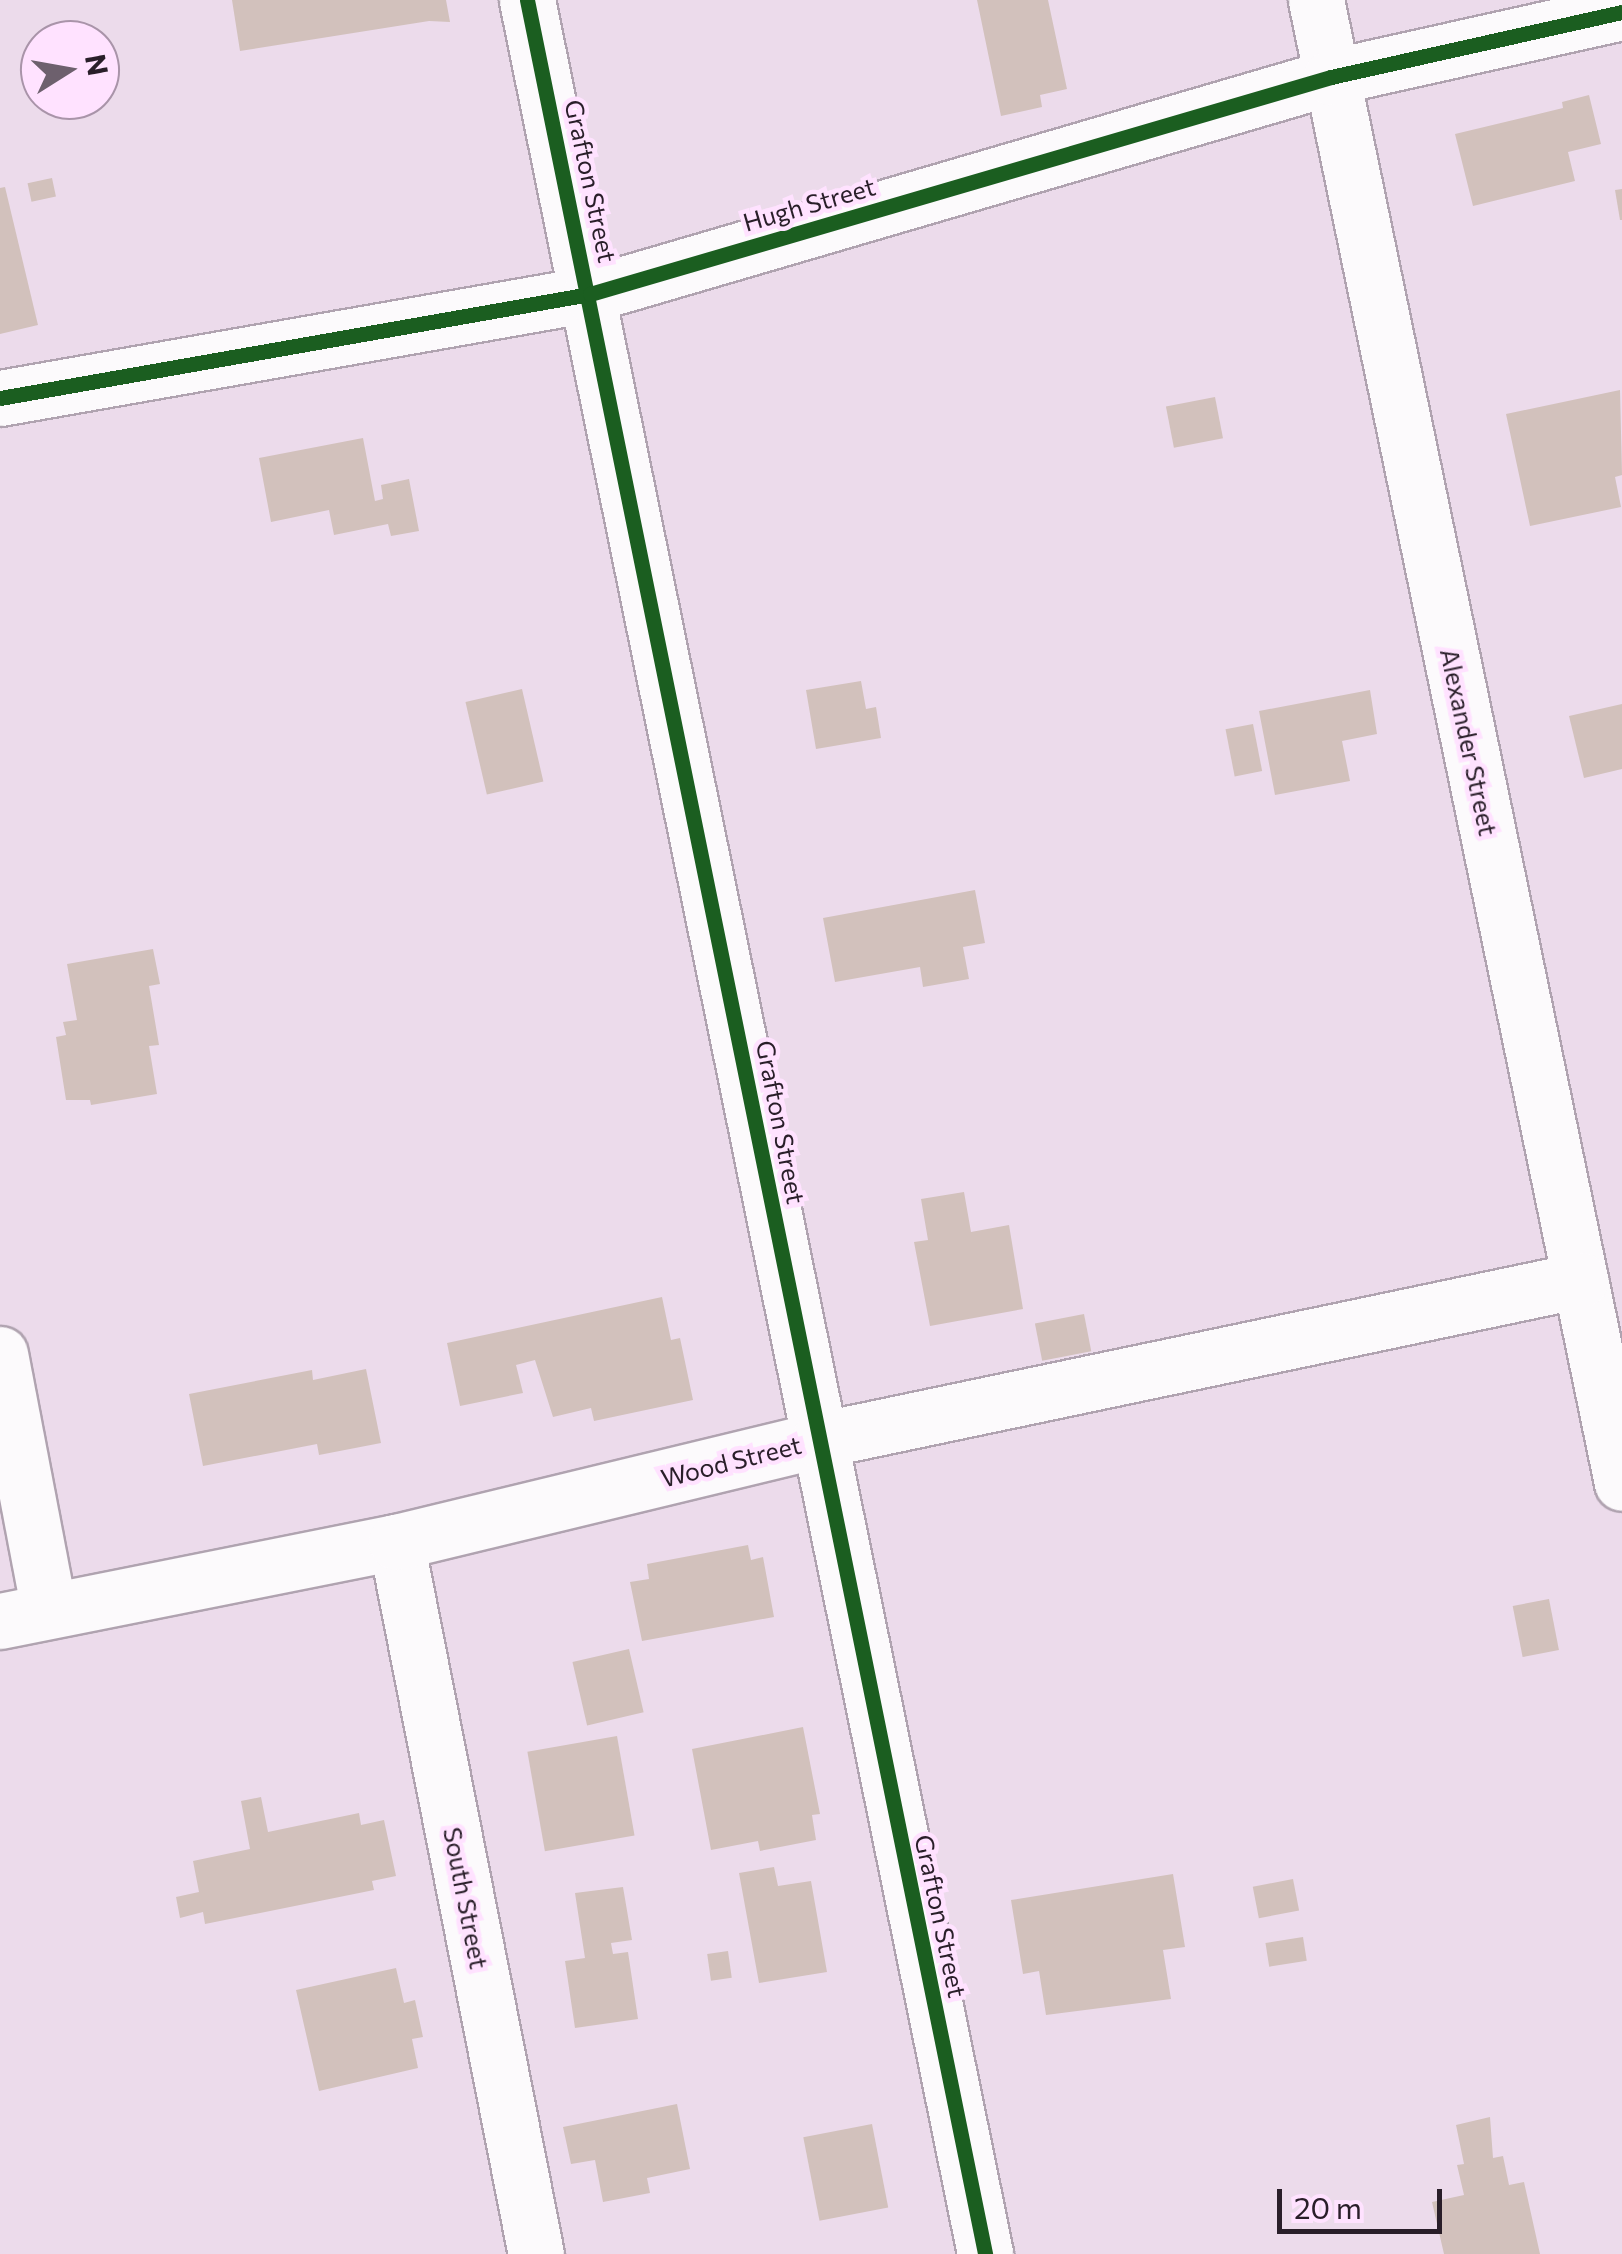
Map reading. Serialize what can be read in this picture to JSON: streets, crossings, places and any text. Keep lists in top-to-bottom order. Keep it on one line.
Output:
{"streets":{"street":["Grafton Street","Hugh Street","Alexander Street","Wood Street","South Street"]},"crossings":[["Grafton Street","Hugh Street"],["Grafton Street","Wood Street"],["Hugh Street","Alexander Street"],["Alexander Street","Wood Street"],["Wood Street","South Street"]],"scale_bar":"20 m","north":"right"}
